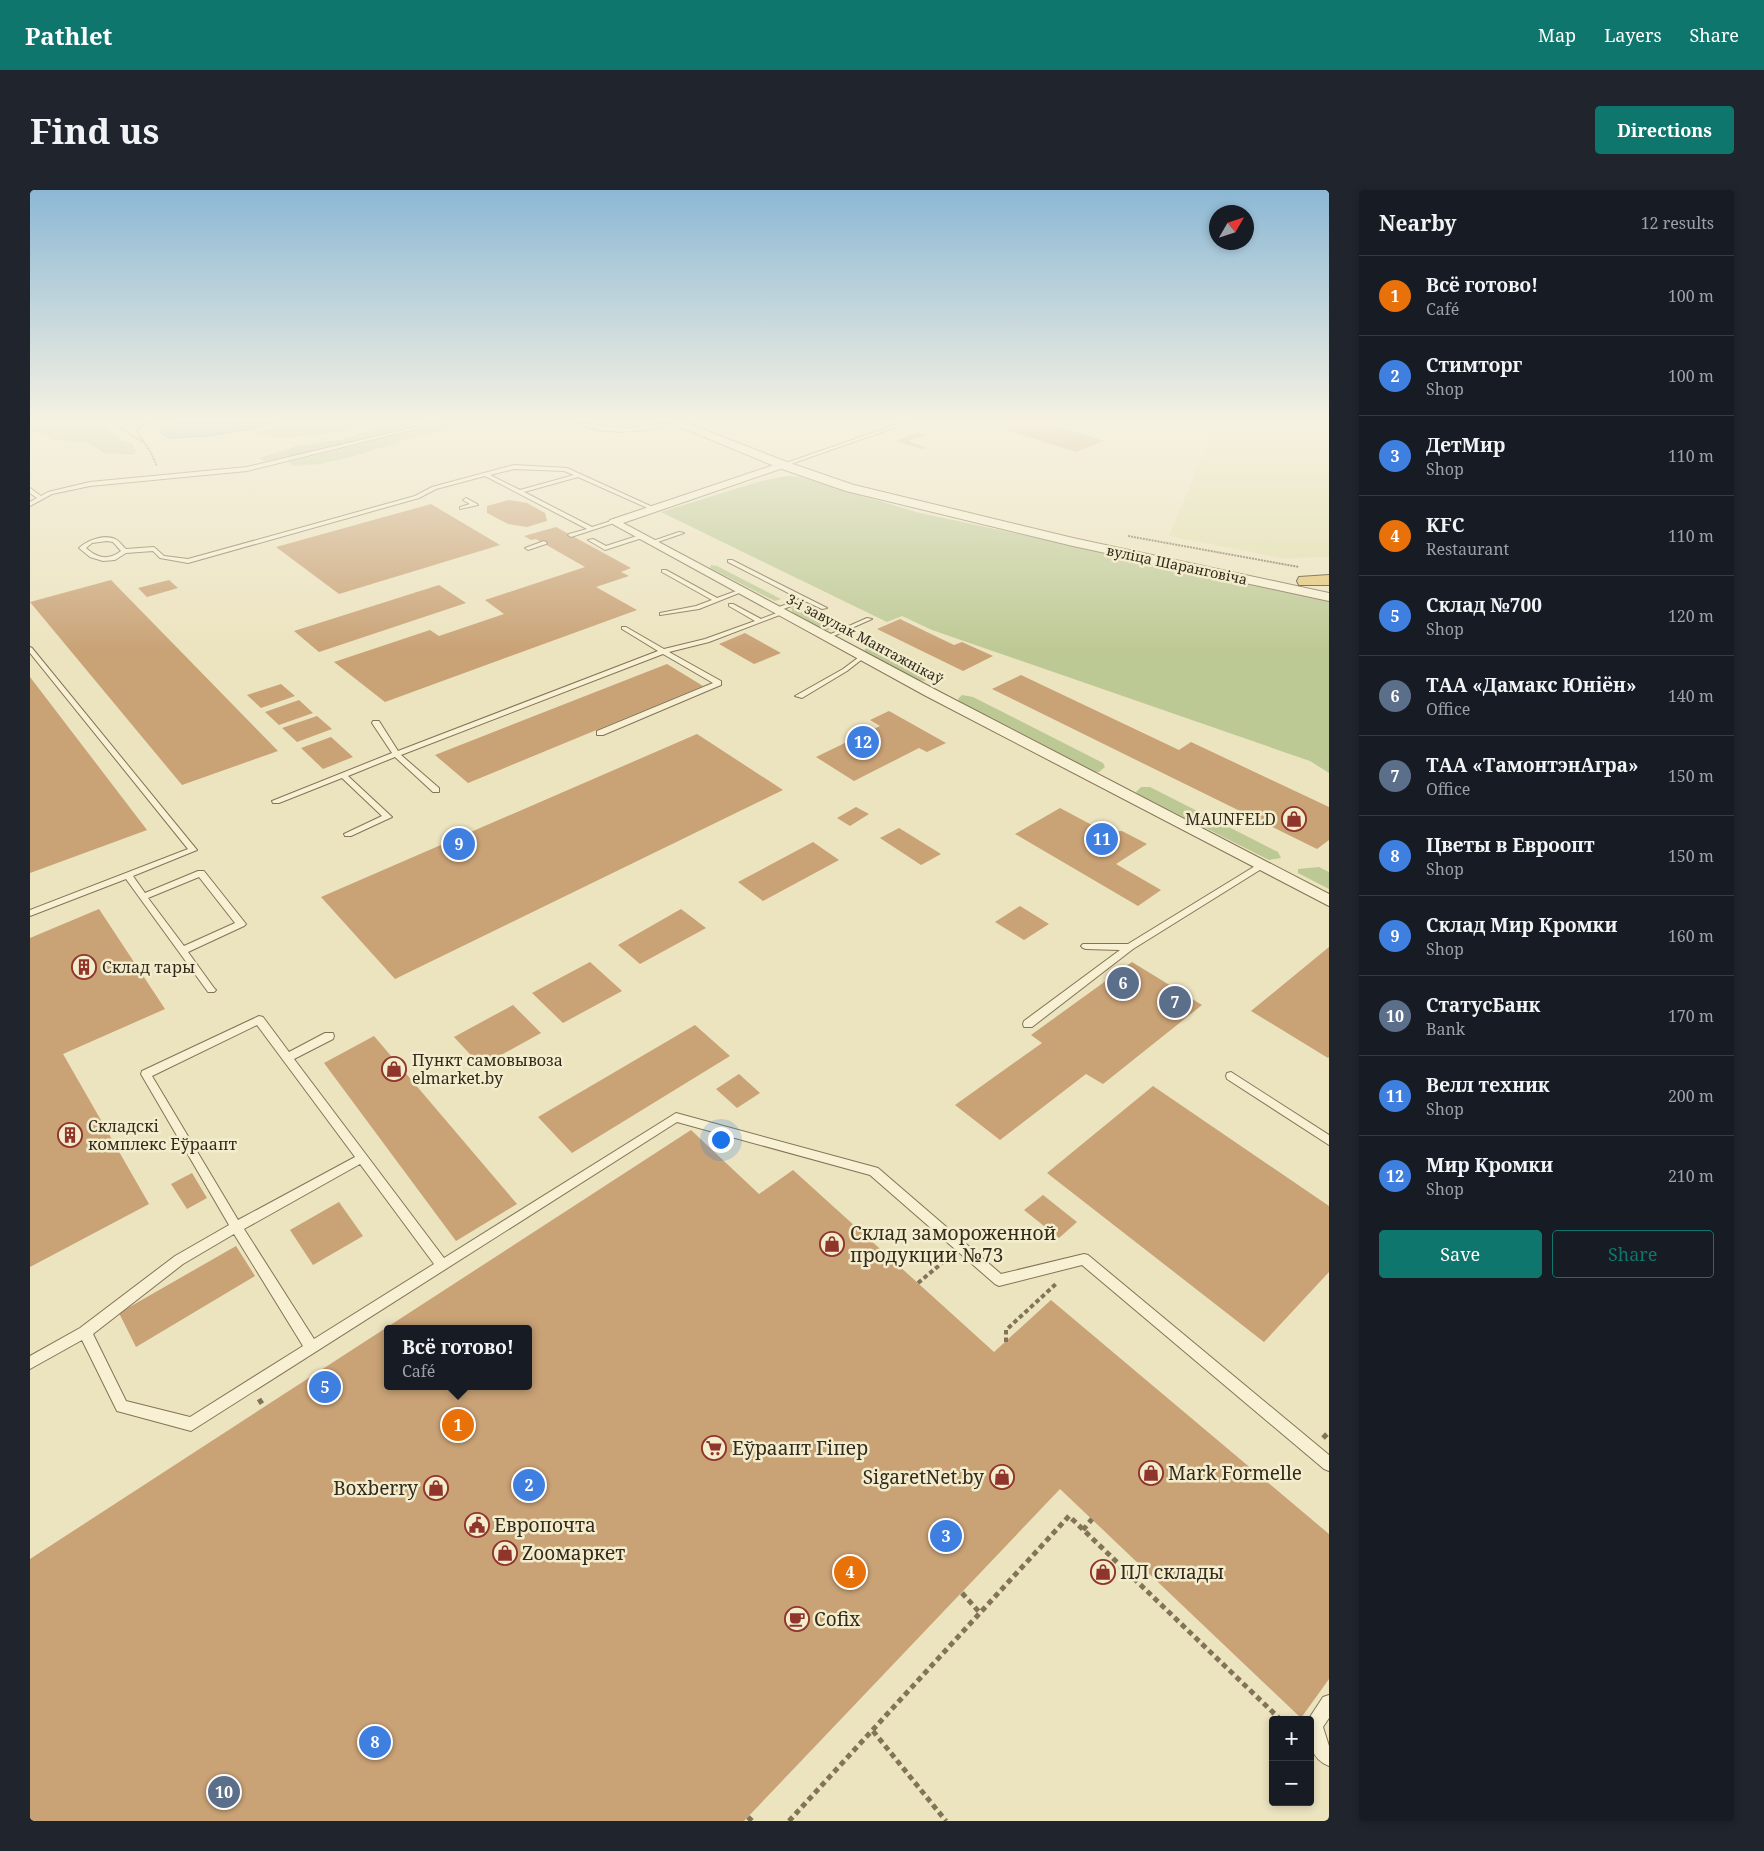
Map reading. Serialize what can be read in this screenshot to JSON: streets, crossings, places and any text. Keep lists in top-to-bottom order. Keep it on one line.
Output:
{"streets":{"street":["вуліца Шаранговіча","3-і завулак Мантажнікаў"]},"places":{"shop":["MAUNFELD","Пункт самовывоза elmarket.by","Склад замороженной продукции №73","Mark Formelle","SigaretNet.by","Boxberry","Zooмаркет","ПЛ склады"],"building":["Склад тары","Складскі комплекс Еўраапт"],"supermarket":["Еўраапт Гіпер"],"public building":["Европочта"],"cafe":["Cofix"]},"north":"top right","page":{"header":"Pathlet","nav":["Map","Layers","Share"],"buttons":["Directions",["Save","Share"]],"title":"Find us","heading":["Nearby","12 results"],"list":[{"mark":"1","name":"Всё готово!","note":"Café","value":"100 m"},{"mark":"2","name":"Стимторг","note":"Shop","value":"100 m"},{"mark":"3","name":"ДетМир","note":"Shop","value":"110 m"},{"mark":"4","name":"KFC","note":"Restaurant","value":"110 m"},{"mark":"5","name":"Склад №700","note":"Shop","value":"120 m"},{"mark":"6","name":"ТАА «Дамакс Юніён»","note":"Office","value":"140 m"},{"mark":"7","name":"ТАА «ТамонтэнАгра»","note":"Office","value":"150 m"},{"mark":"8","name":"Цветы в Евроопт","note":"Shop","value":"150 m"},{"mark":"9","name":"Склад Мир Кромки","note":"Shop","value":"160 m"},{"mark":"10","name":"СтатусБанк","note":"Bank","value":"170 m"},{"mark":"11","name":"Велл техник","note":"Shop","value":"200 m"},{"mark":"12","name":"Мир Кромки","note":"Shop","value":"210 m"}],"pins":["12","11","9","6","7","5","1","2","3","4","8","10"],"popup":["Всё готово!","Café"],"map_buttons":["+","−"]}}
